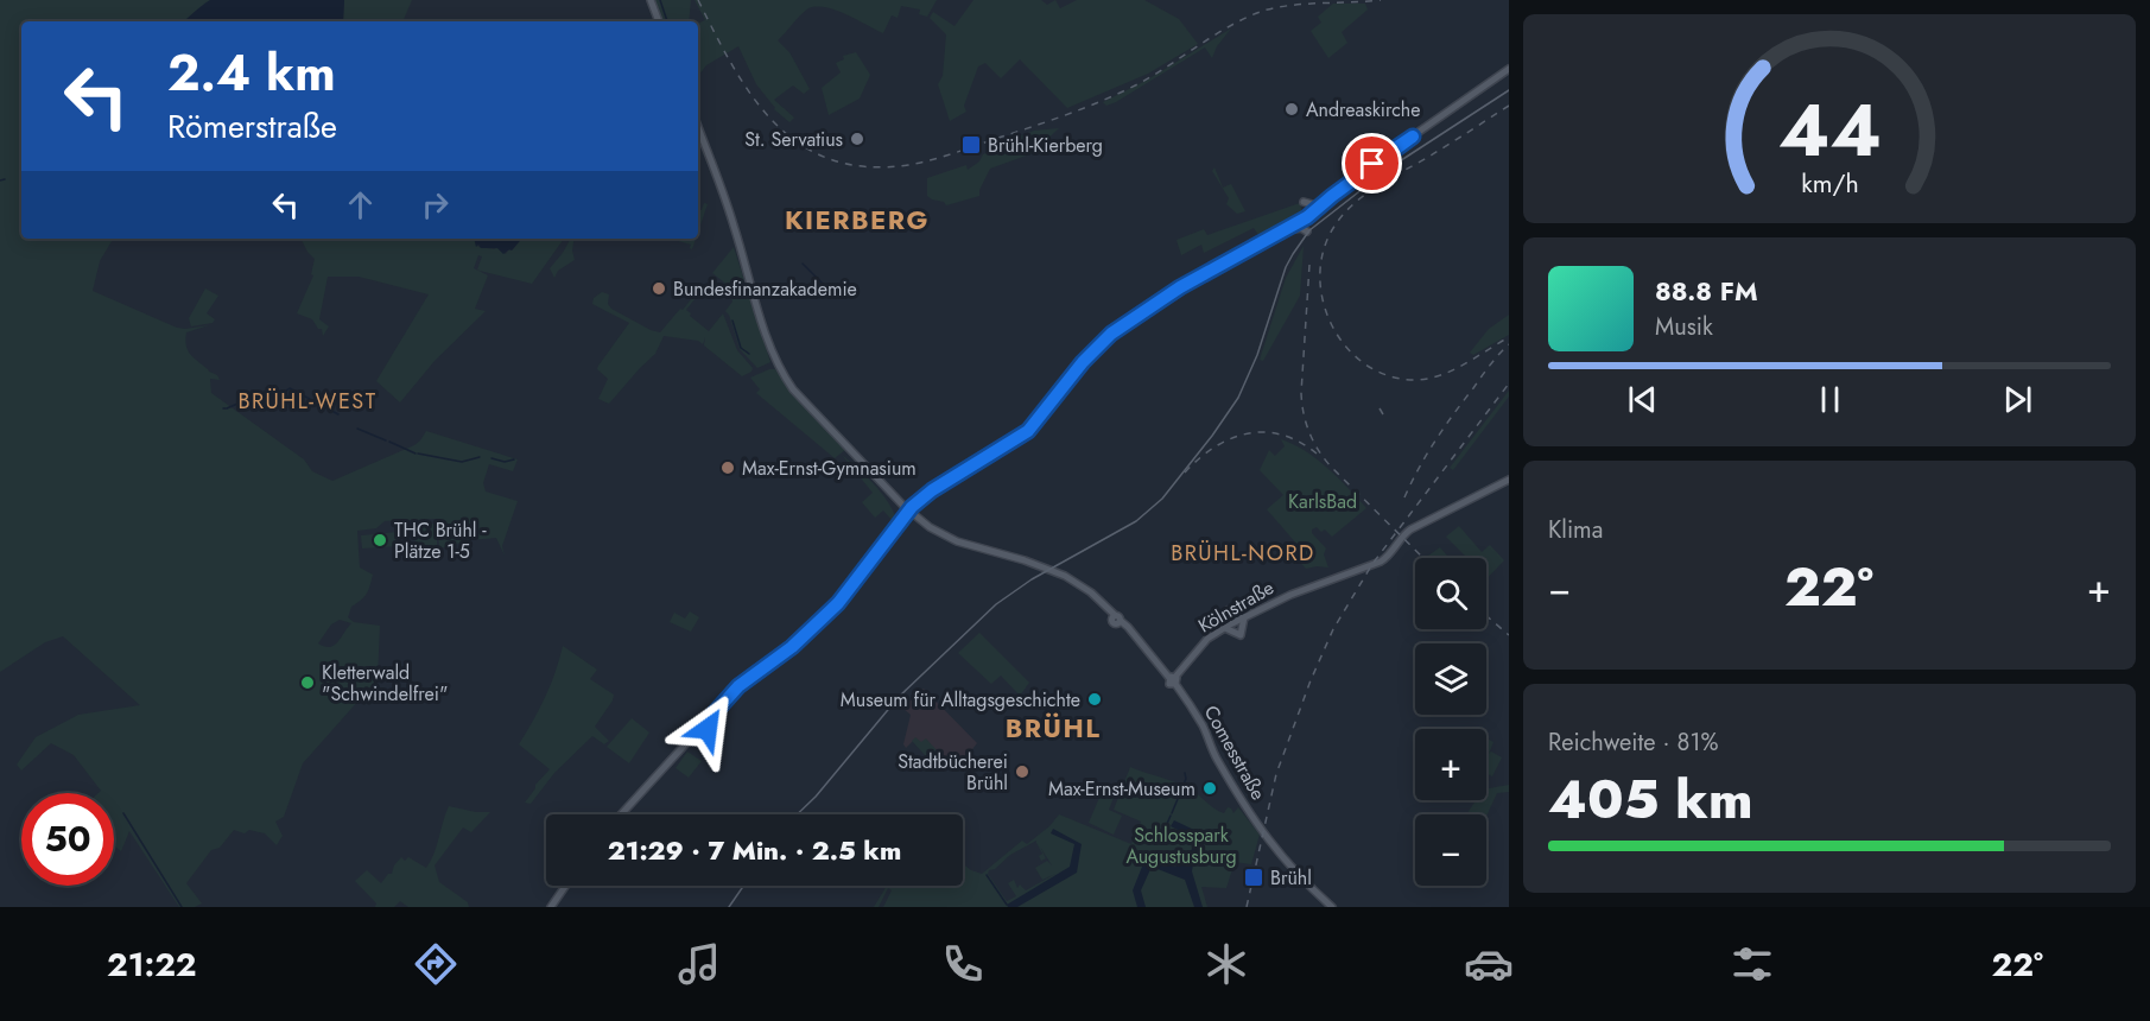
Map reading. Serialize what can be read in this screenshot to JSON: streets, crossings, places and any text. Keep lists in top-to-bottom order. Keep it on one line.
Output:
{"streets":{"main road":["Kölnstraße","Comesstraße"]},"crossings":[["Kölnstraße","Comesstraße"]],"districts":["KIERBERG","BRÜHL-WEST","BRÜHL-NORD","BRÜHL"],"parks":["KarlsBad","Schlosspark Augustusburg"],"places":{"other":["Andreaskirche","St. Servatius","Bundesfinanzakademie","Max-Ernst-Gymnasium","THC Brühl - Plätze 1-5","Kletterwald \"Schwindelfrei\"","Museum für Alltagsgeschichte","Stadtbücherei Brühl","Max-Ernst-Museum"],"transit":["Brühl-Kierberg","Brühl"]},"page":{"turn":["2.4 km","Römerstraße"],"song":["88.8 FM","Musik"],"tile":["Klima",["Reichweite · 81%","405 km"]],"map_buttons":["+","−"],"heat":["−","22°","+"],"limit":"50","trip":"21:29 · 7 Min. · 2.5 km","tabs":["21:22","22°"],"gauge":["44","km/h"]}}
